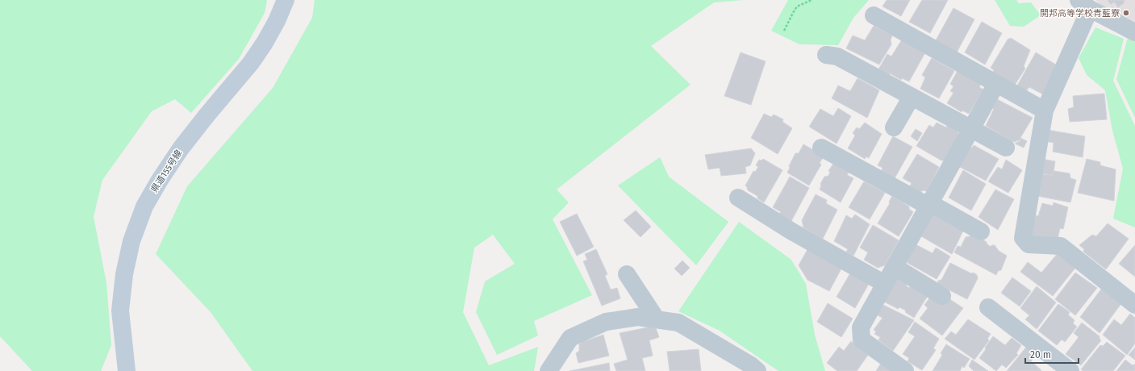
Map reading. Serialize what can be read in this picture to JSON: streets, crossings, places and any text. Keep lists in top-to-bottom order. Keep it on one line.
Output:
{"streets":{"main road":["県道155号線"]},"places":["開邦高等学校青藍寮"],"scale_bar":"20 m"}
